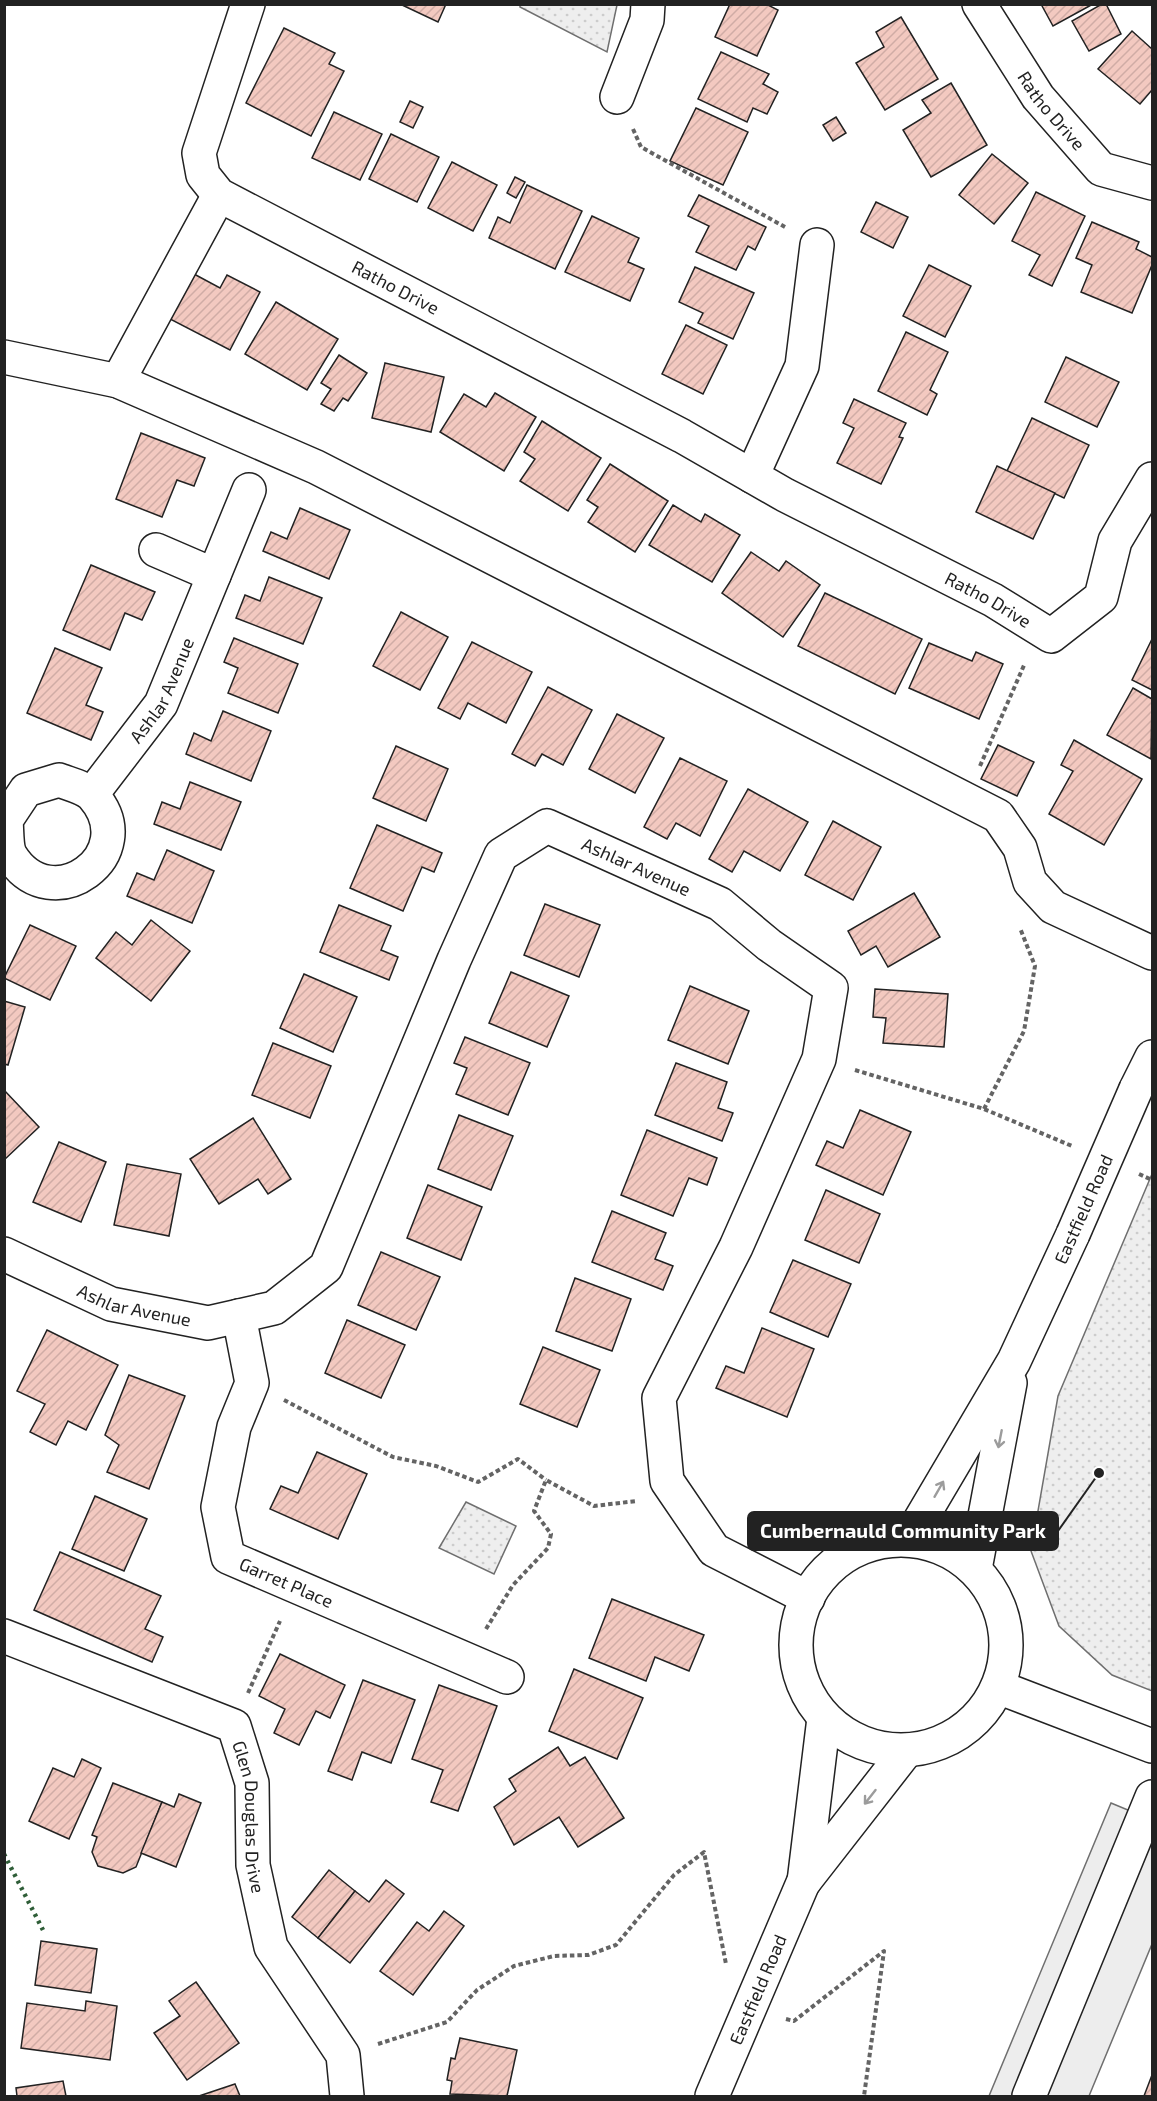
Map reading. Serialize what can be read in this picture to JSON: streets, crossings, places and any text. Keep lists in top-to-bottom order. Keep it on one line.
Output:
{"streets":{"street":["Ratho Drive","Ashlar Avenue","Eastfield Road","Garret Place","Glen Douglas Drive"]},"crossings":[["Ashlar Avenue","Eastfield Road"]],"places":["Cumbernauld Community Park"]}
